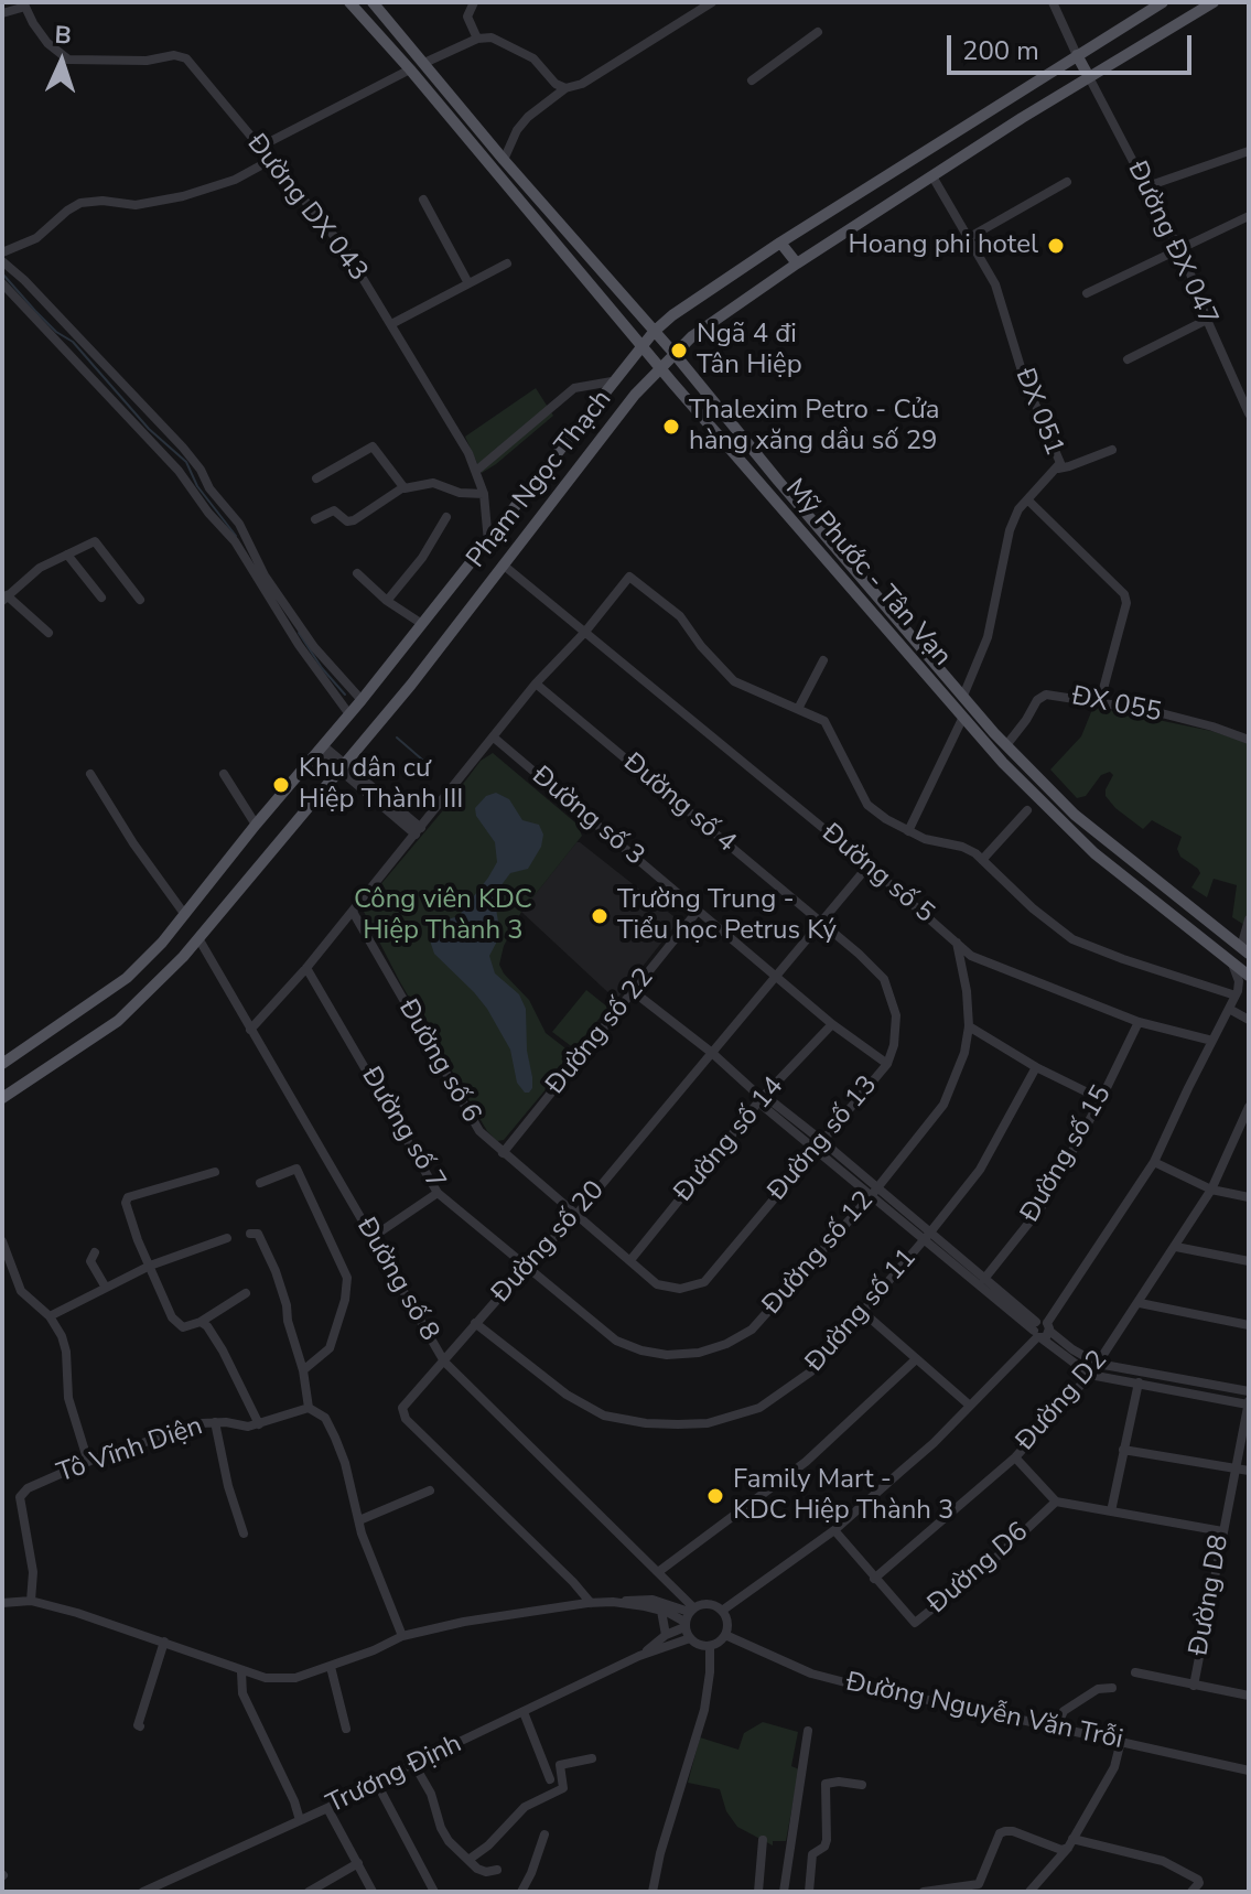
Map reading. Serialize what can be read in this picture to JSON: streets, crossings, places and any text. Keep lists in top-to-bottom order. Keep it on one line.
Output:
{"streets":{"main road":["Phạm Ngọc Thạch","Mỹ Phước - Tân Vạn"],"street":["Đường DX 043","Đường ĐX 047","ĐX 051","ĐX 055","Đường số 4","Đường số 3","Đường số 5","Đường số 22","Đường số 6","Đường số 7","Đường số 13","Đường số 14","Đường số 15","Đường số 20","Đường số 12","Đường số 8","Đường số 11","Đường D2","Tô Vĩnh Diện","Đường D6","Đường D8","Đường Nguyễn Văn Trỗi","Trương Định"]},"crossings":[["Đường DX 043","Phạm Ngọc Thạch"],["Đường ĐX 047","Phạm Ngọc Thạch"],["ĐX 051","Phạm Ngọc Thạch"],["ĐX 051","Mỹ Phước - Tân Vạn"],["Phạm Ngọc Thạch","Mỹ Phước - Tân Vạn"],["Phạm Ngọc Thạch","Đường số 5"],["Phạm Ngọc Thạch","Đường số 8"],["Mỹ Phước - Tân Vạn","ĐX 055"],["Đường số 4","Đường số 13"],["Đường số 4","Đường số 20"],["Đường số 3","Đường số 22"],["Đường số 3","Đường số 13"],["Đường số 3","Đường số 14"],["Đường số 3","Đường số 20"],["Đường số 5","Đường số 15"],["Đường số 5","Đường số 20"],["Đường số 5","Đường số 12"],["Đường số 22","Đường số 6"],["Đường số 6","Đường số 13"],["Đường số 6","Đường số 14"],["Đường số 6","Đường số 20"],["Đường số 7","Đường số 20"],["Đường số 7","Đường số 12"],["Đường số 13","Đường số 14"],["Đường số 13","Đường số 20"],["Đường số 20","Đường số 12"],["Đường số 20","Đường số 8"],["Đường số 20","Đường số 11"],["Đường số 8","Đường Nguyễn Văn Trỗi"],["Đường số 8","Trương Định"],["Đường D2","Đường D6"],["Đường Nguyễn Văn Trỗi","Trương Định"]],"parks":["Công viên KDC Hiệp Thành 3"],"places":["Hoang phi hotel","Ngã 4 đi Tân Hiệp","Thalexim Petro - Cửa hàng xăng dầu số 29","Khu dân cư Hiệp Thành III","Trường Trung - Tiểu học Petrus Ký","Family Mart - KDC Hiệp Thành 3"],"scale_bar":"200 m","north":"top"}
